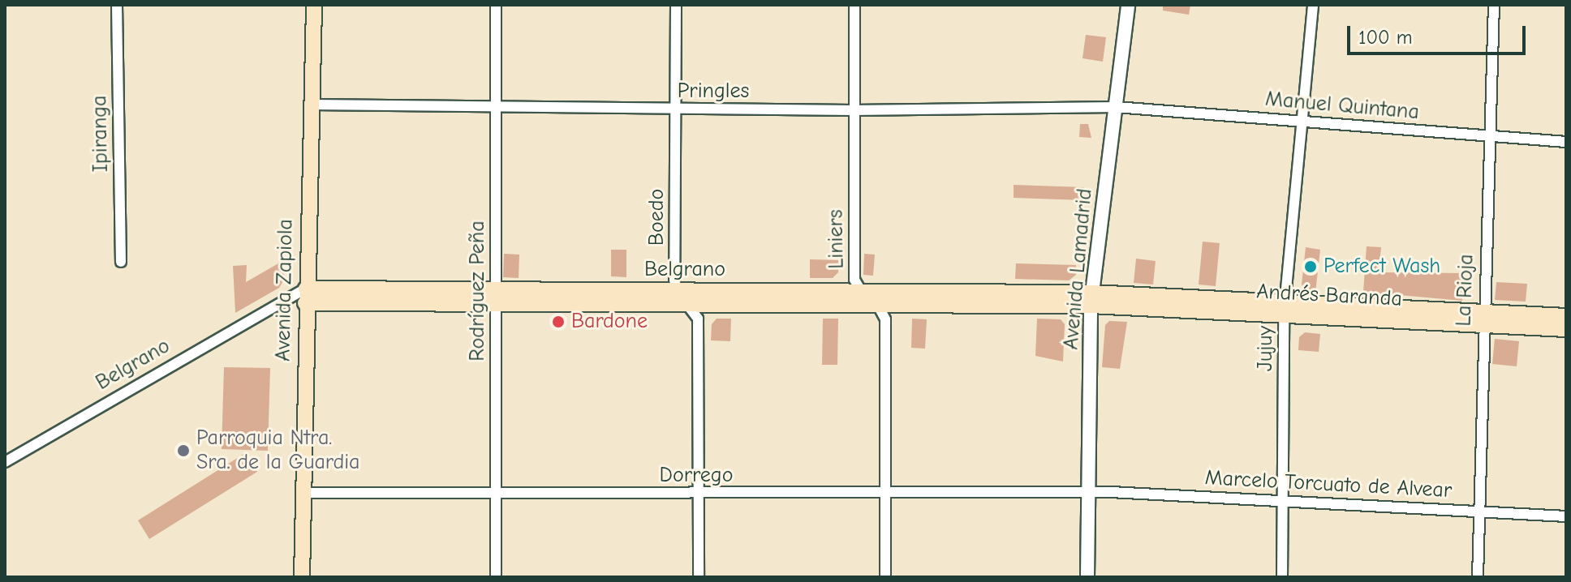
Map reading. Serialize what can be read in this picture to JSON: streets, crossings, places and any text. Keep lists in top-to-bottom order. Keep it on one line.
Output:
{"streets":{"main road":["Belgrano","Avenida Zapiola","Andrés Baranda"],"street":["Pringles","Manuel Quintana","Ipiranga","Boedo","Liniers","Avenida Lamadrid","La Rioja","Rodríguez Peña","Jujuy","Dorrego","Marcelo Torcuato de Alvear"]},"crossings":[["Pringles","Manuel Quintana"],["Pringles","Boedo"],["Pringles","Liniers"],["Pringles","Avenida Lamadrid"],["Pringles","Avenida Zapiola"],["Pringles","Rodríguez Peña"],["Manuel Quintana","Avenida Lamadrid"],["Manuel Quintana","La Rioja"],["Manuel Quintana","Jujuy"],["Boedo","Belgrano"],["Liniers","Belgrano"],["Avenida Lamadrid","Belgrano"],["Avenida Lamadrid","Andrés Baranda"],["Avenida Lamadrid","Dorrego"],["Avenida Lamadrid","Marcelo Torcuato de Alvear"],["Belgrano","Avenida Zapiola"],["Belgrano","Rodríguez Peña"],["Belgrano","Andrés Baranda"],["Avenida Zapiola","Dorrego"],["La Rioja","Andrés Baranda"],["La Rioja","Marcelo Torcuato de Alvear"],["Rodríguez Peña","Dorrego"],["Andrés Baranda","Jujuy"],["Jujuy","Marcelo Torcuato de Alvear"],["Dorrego","Marcelo Torcuato de Alvear"]],"places":["Perfect Wash","Bardone","Parroquia Ntra. Sra. de la Guardia"],"scale_bar":"100 m"}
